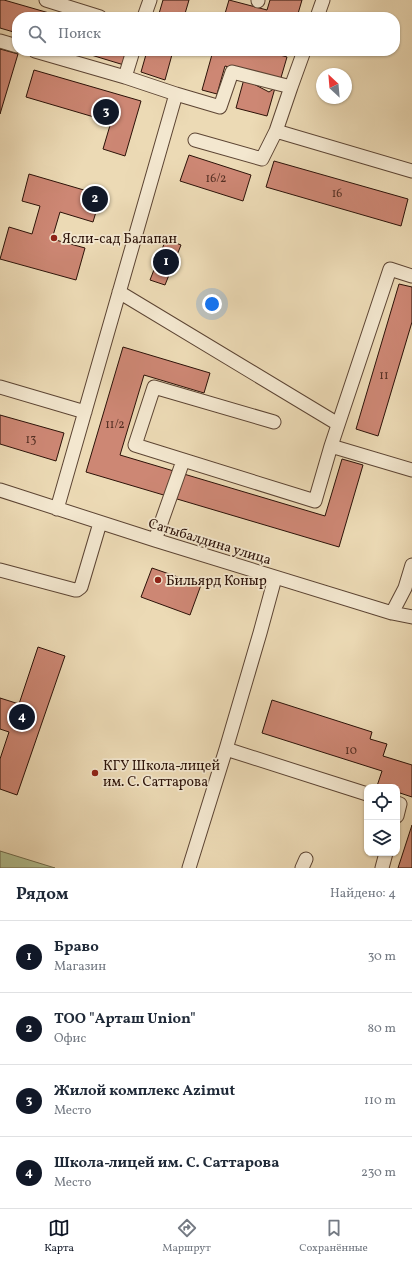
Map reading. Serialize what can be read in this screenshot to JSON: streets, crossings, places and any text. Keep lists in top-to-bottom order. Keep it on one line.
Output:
{"streets":{"street":["Сатыбалдина улица"]},"places":["Ясли-сад Балапан","Бильярд Коныр","КГУ Школа-лицей им. С. Саттарова"],"house_numbers":["16/2","16","11","11/2","13","10"],"north":"top left","page":{"search":"Поиск","pins":["3","2","1","4"],"heading":["Рядом","Найдено: 4"],"list":[{"mark":"1","name":"Браво","note":"Магазин","value":"30 m"},{"mark":"2","name":"ТОО \"Арташ Union\"","note":"Офис","value":"80 m"},{"mark":"3","name":"Жилой комплекс Azimut","note":"Место","value":"110 m"},{"mark":"4","name":"Школа-лицей им. С. Саттарова","note":"Место","value":"230 m"}],"nav":["Карта","Маршрут","Сохранённые"]}}
